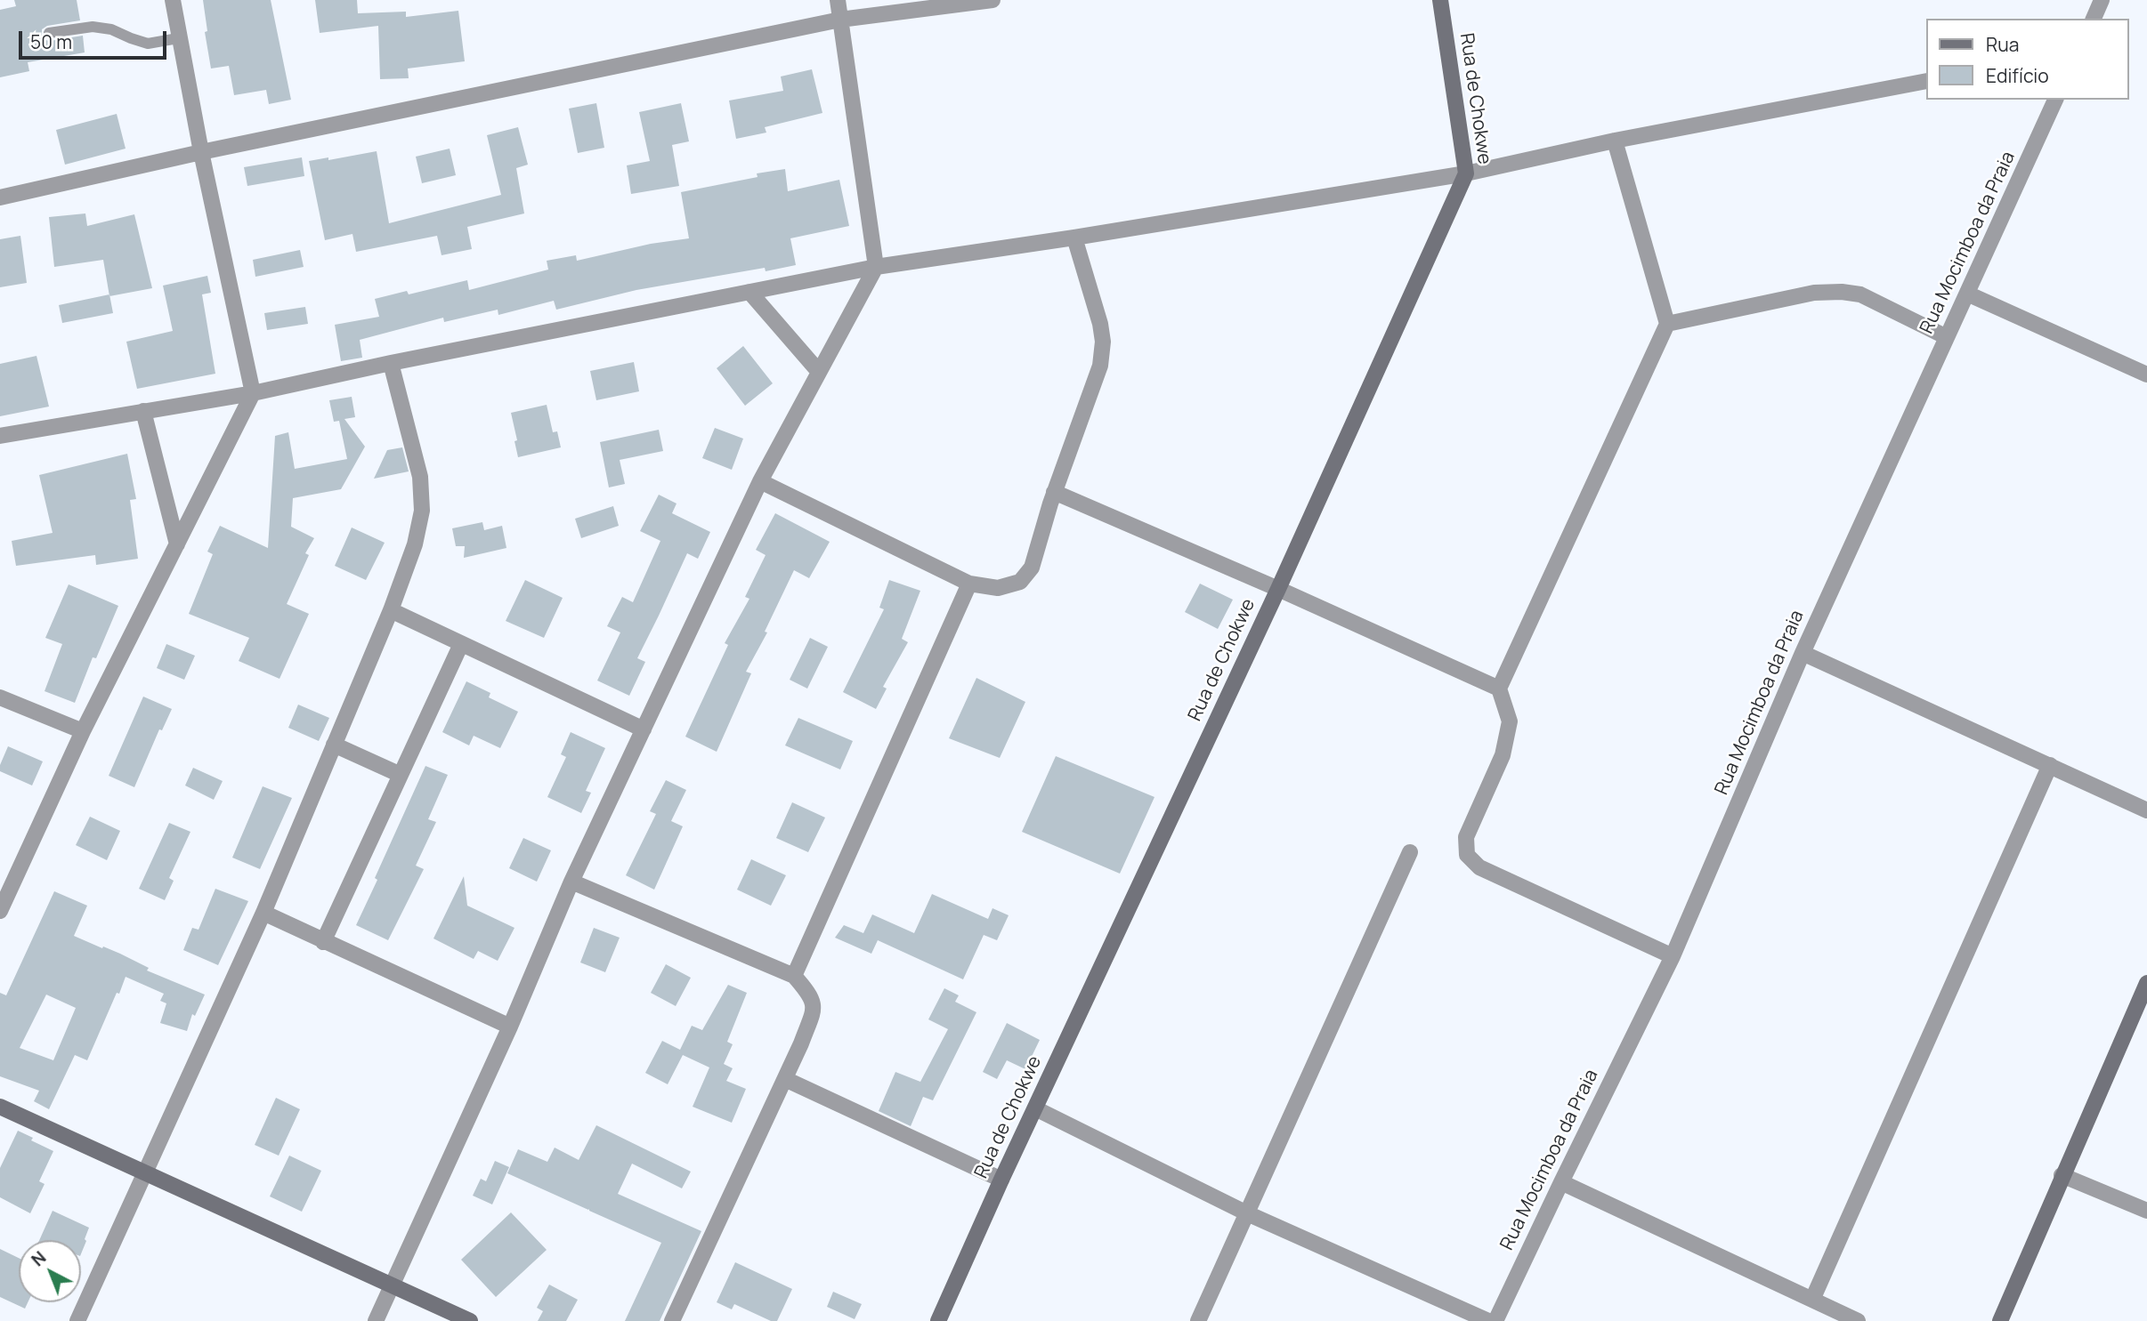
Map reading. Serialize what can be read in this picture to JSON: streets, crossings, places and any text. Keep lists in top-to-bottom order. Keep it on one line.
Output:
{"streets":{"street":["Rua de Chokwe","Rua Mocimboa da Praia"]},"legend":["Rua","Edifício"],"scale_bar":"50 m","north":"top left"}
